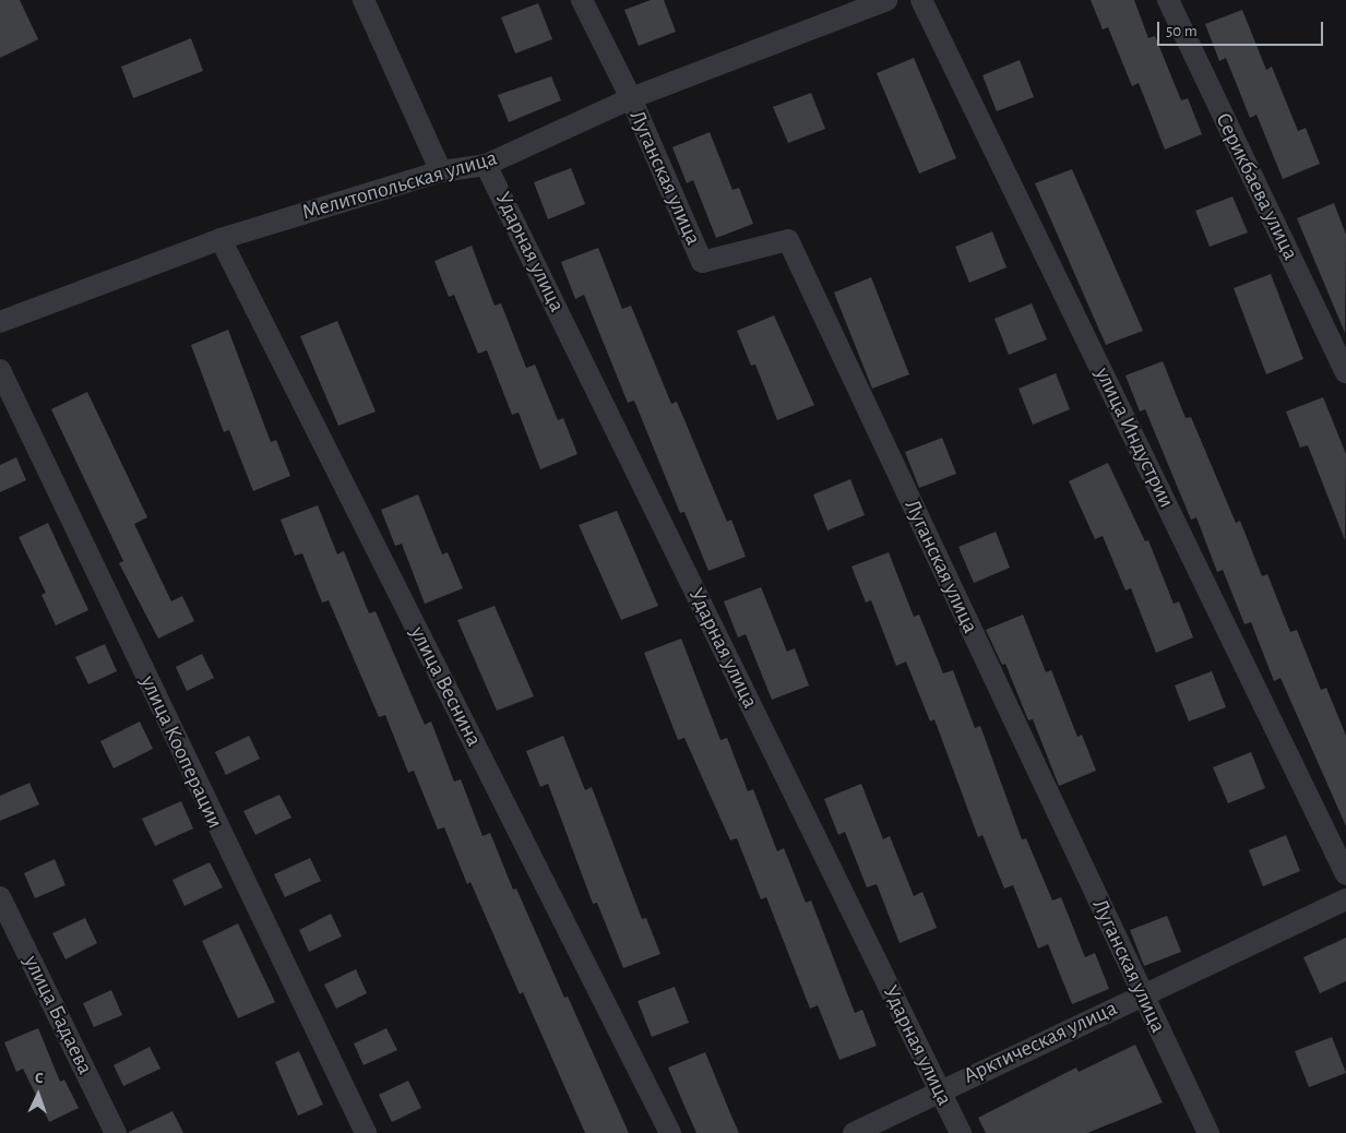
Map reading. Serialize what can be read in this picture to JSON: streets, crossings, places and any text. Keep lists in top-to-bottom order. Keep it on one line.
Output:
{"streets":{"street":["Луганская улица","Мелитопольская улица","Серикбаева улица","Ударная улица","улица Индустрии","улица Веснина","улица Кооперации","улица Бадаева","Арктическая улица"]},"crossings":[["Луганская улица","Мелитопольская улица"],["Луганская улица","Арктическая улица"],["Мелитопольская улица","Ударная улица"],["Мелитопольская улица","улица Веснина"],["Ударная улица","Арктическая улица"]],"scale_bar":"50 m","north":"top"}
